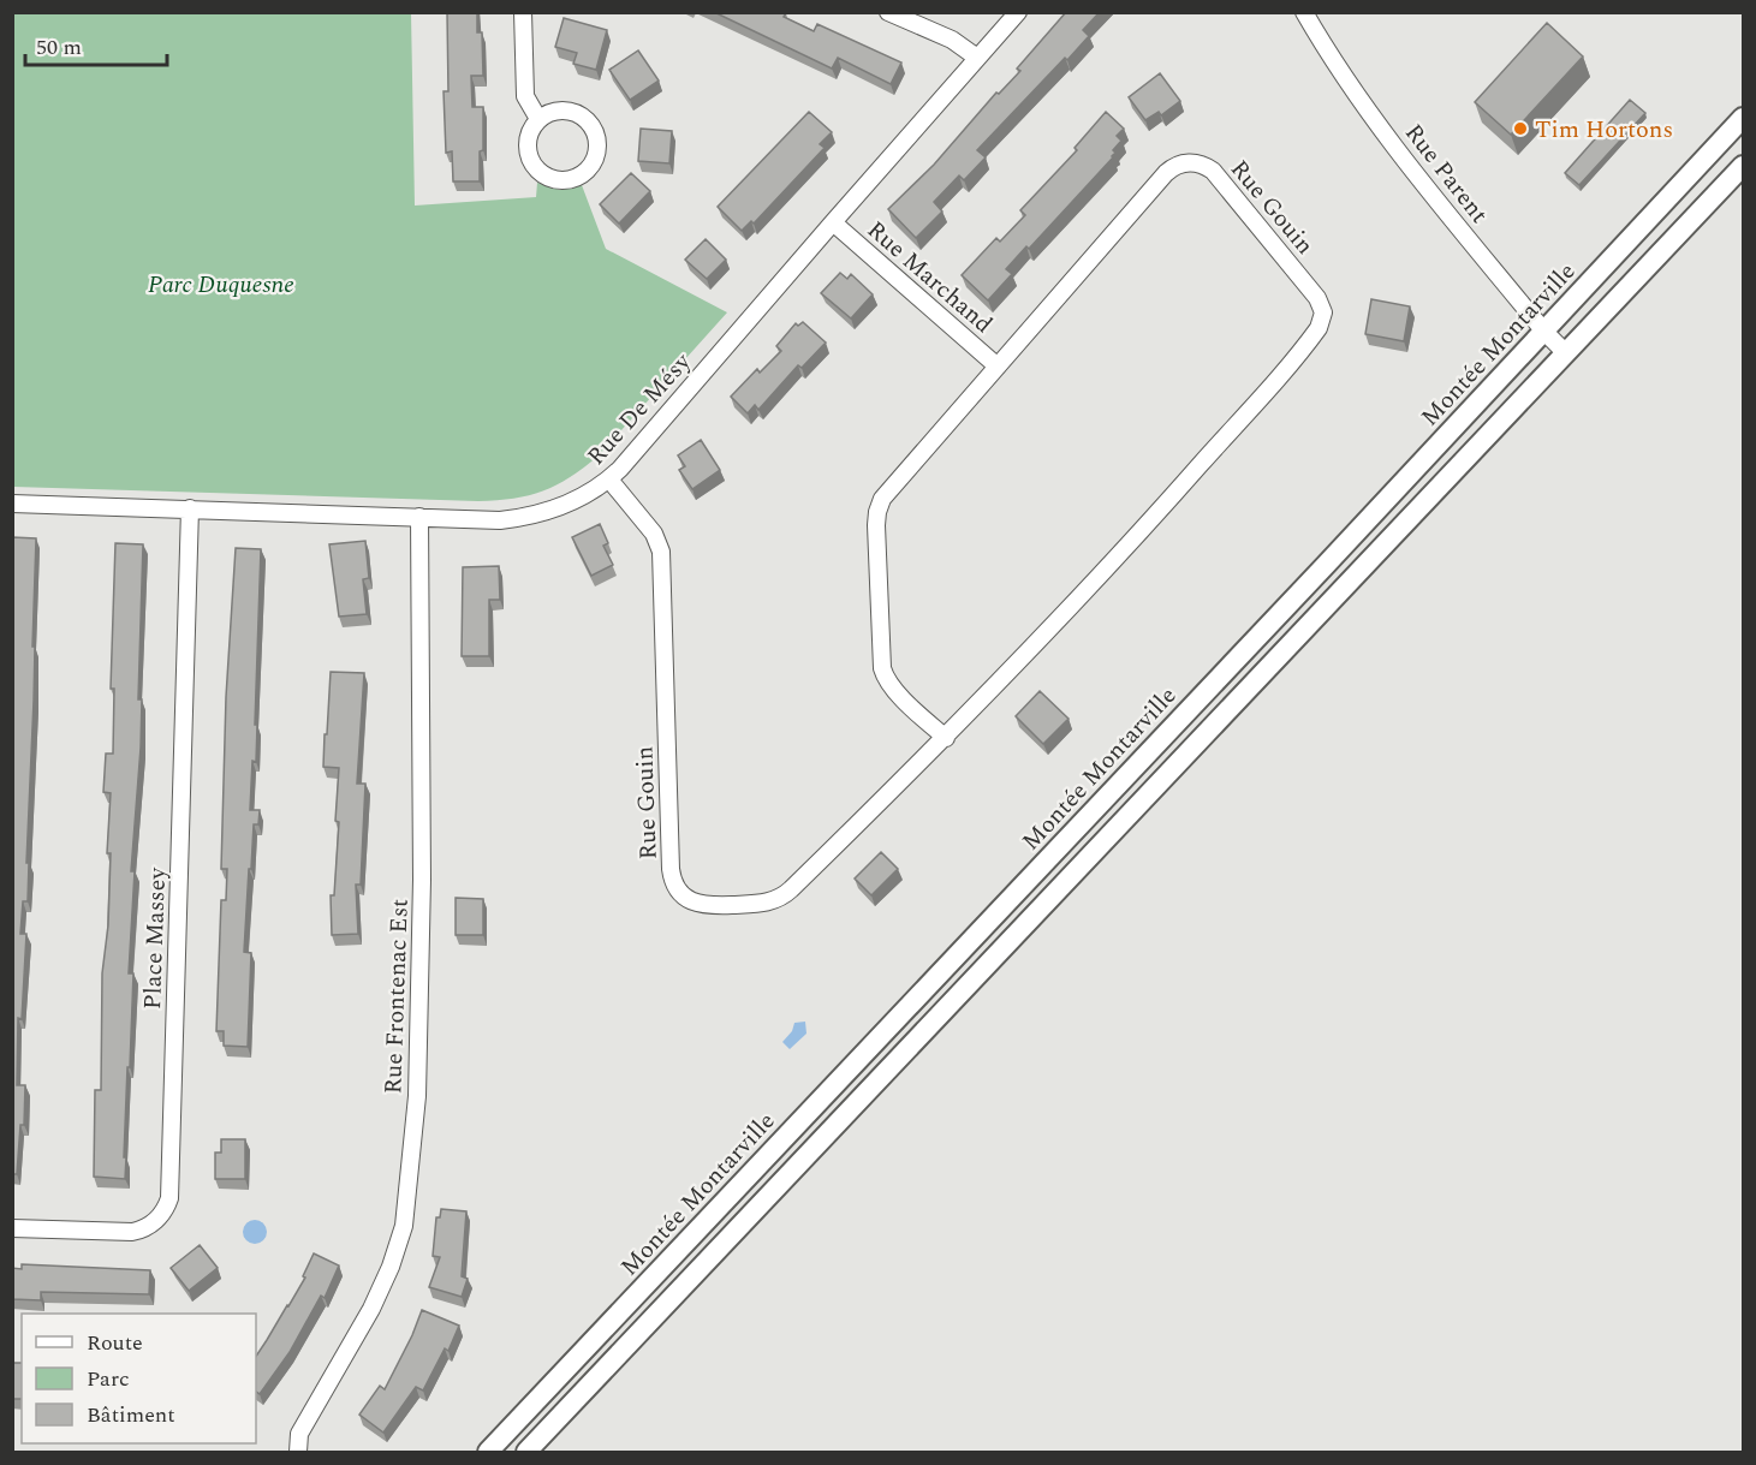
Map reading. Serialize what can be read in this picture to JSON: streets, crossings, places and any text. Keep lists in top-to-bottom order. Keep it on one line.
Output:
{"streets":{"street":["Rue Parent","Rue Gouin","Rue Marchand","Montée Montarville","Rue De Mésy","Place Massey","Rue Frontenac Est"]},"crossings":[["Rue Parent","Montée Montarville"],["Rue Gouin","Rue Marchand"],["Rue Gouin","Rue De Mésy"],["Rue Marchand","Rue De Mésy"],["Rue De Mésy","Place Massey"],["Rue De Mésy","Rue Frontenac Est"]],"parks":["Parc Duquesne"],"places":["Tim Hortons"],"legend":["Route","Parc","Bâtiment"],"scale_bar":"50 m"}
